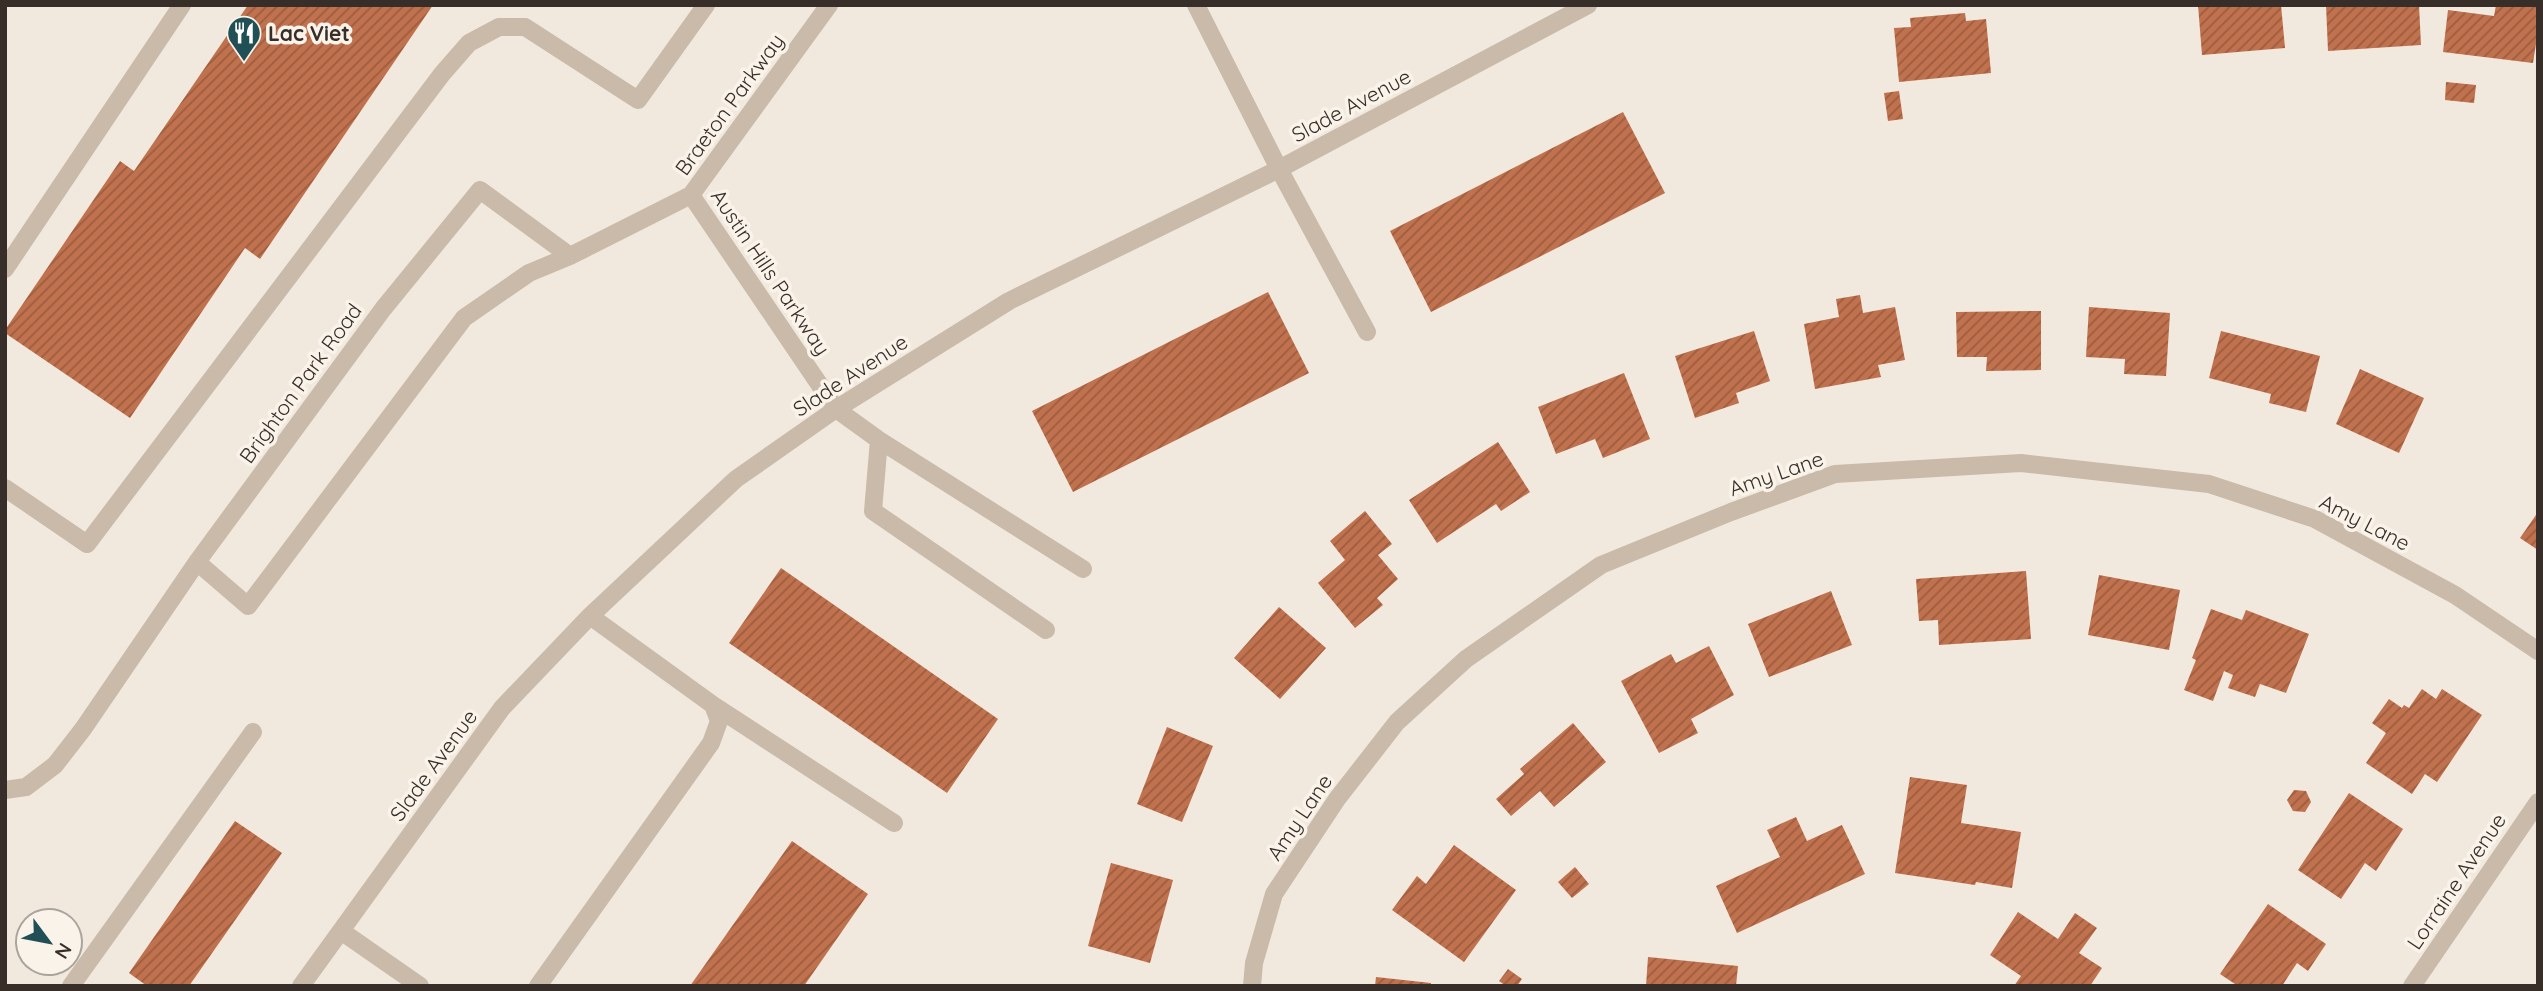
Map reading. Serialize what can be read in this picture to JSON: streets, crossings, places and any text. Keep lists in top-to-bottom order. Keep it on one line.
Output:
{"streets":{"street":["Braeton Parkway","Slade Avenue","Austin Hills Parkway","Brighton Park Road","Amy Lane","Lorraine Avenue"]},"crossings":[["Braeton Parkway","Austin Hills Parkway"],["Slade Avenue","Austin Hills Parkway"]],"places":{"restaurant":["Lac Viet"]},"north":"bottom right"}
